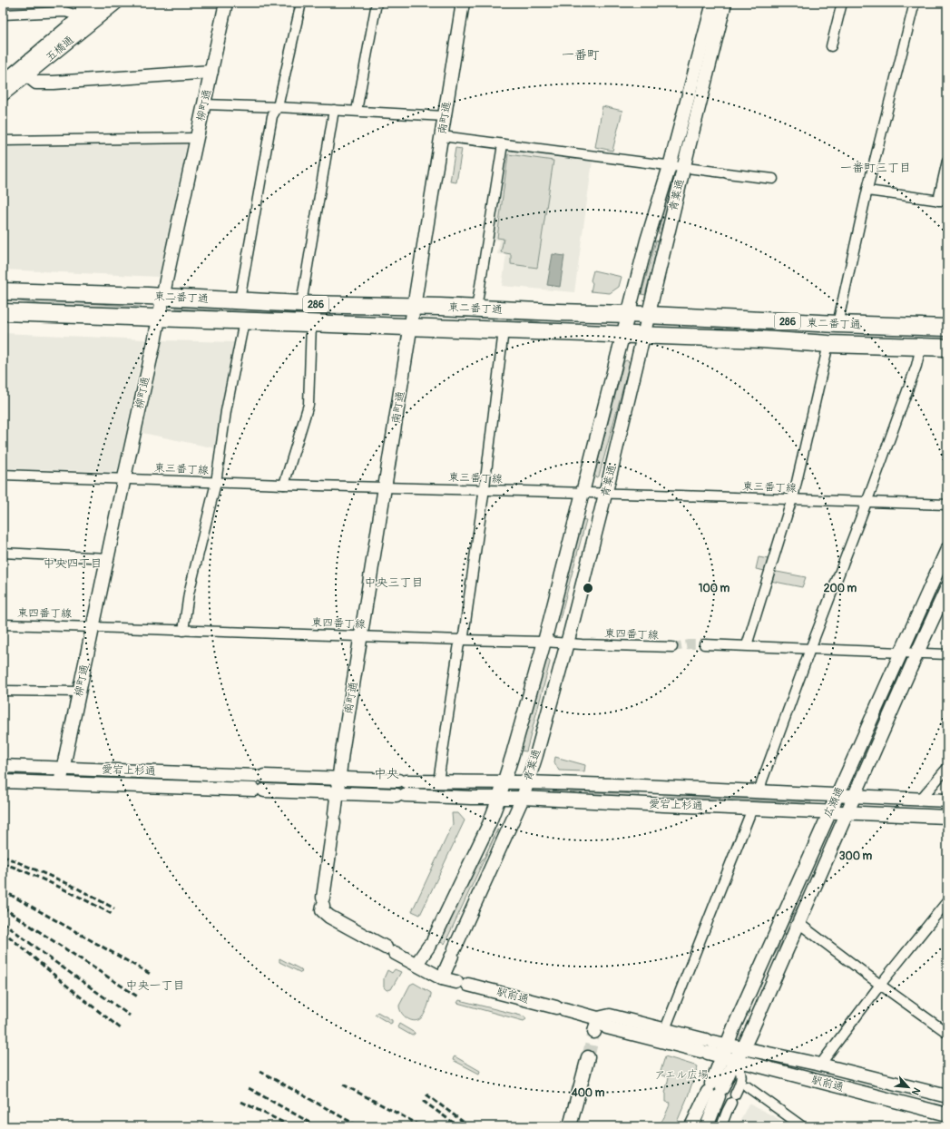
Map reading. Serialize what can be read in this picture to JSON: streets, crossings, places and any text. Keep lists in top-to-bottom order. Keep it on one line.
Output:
{"streets":{"highway":["東二番丁通","286"],"street":["五橋通","柳町通","南町通","青葉通","東三番丁線","東四番丁線","愛宕上杉通","広瀬通","駅前通"]},"crossings":[["柳町通","東二番丁通"],["柳町通","東三番丁線"],["柳町通","東四番丁線"],["柳町通","愛宕上杉通"],["南町通","東二番丁通"],["南町通","東三番丁線"],["南町通","東四番丁線"],["南町通","愛宕上杉通"],["南町通","駅前通"],["青葉通","東二番丁通"],["青葉通","東三番丁線"],["青葉通","東四番丁線"],["青葉通","愛宕上杉通"],["青葉通","駅前通"],["愛宕上杉通","広瀬通"],["広瀬通","駅前通"]],"districts":["一番町","一番町三丁目","中央四丁目","中央三丁目","中央","中央一丁目"],"parks":["アエル広場"],"north":"bottom right","rings":["100 m","200 m","300 m","400 m"]}
